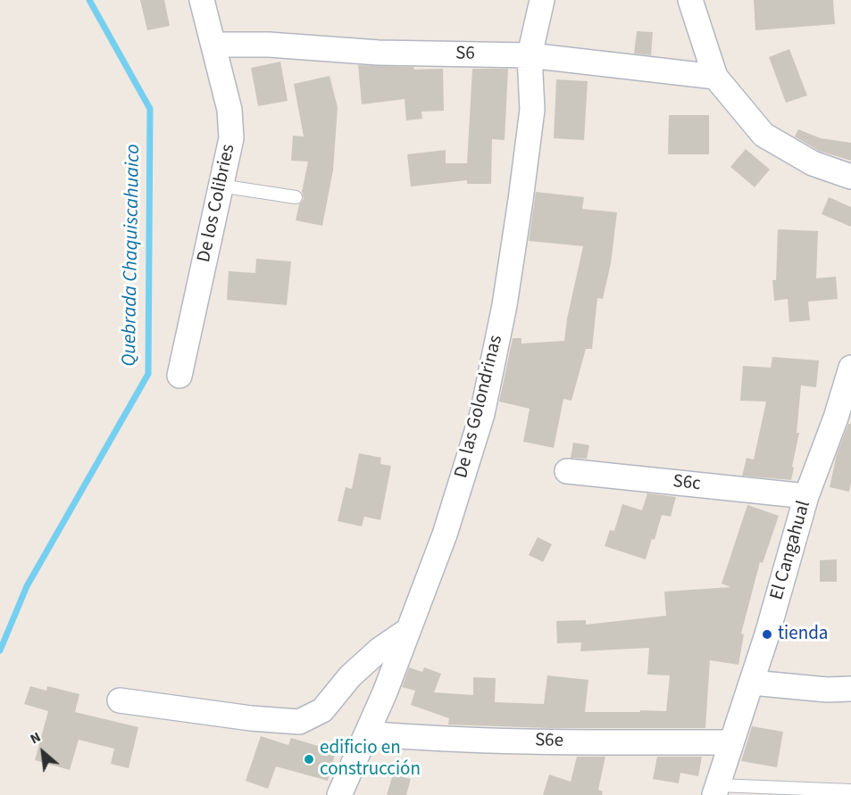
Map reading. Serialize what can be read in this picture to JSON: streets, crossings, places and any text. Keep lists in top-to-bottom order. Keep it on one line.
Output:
{"streets":{"street":["S6","De los Colibries","De las Golondrinas","S6c","El Cangahual","S6e"]},"crossings":[["S6","De los Colibries"],["S6","De las Golondrinas"],["De las Golondrinas","S6e"],["S6c","El Cangahual"],["El Cangahual","S6e"]],"water":["Quebrada Chaquiscahuaico"],"places":["tienda","edificio en construcción"],"north":"top left"}
